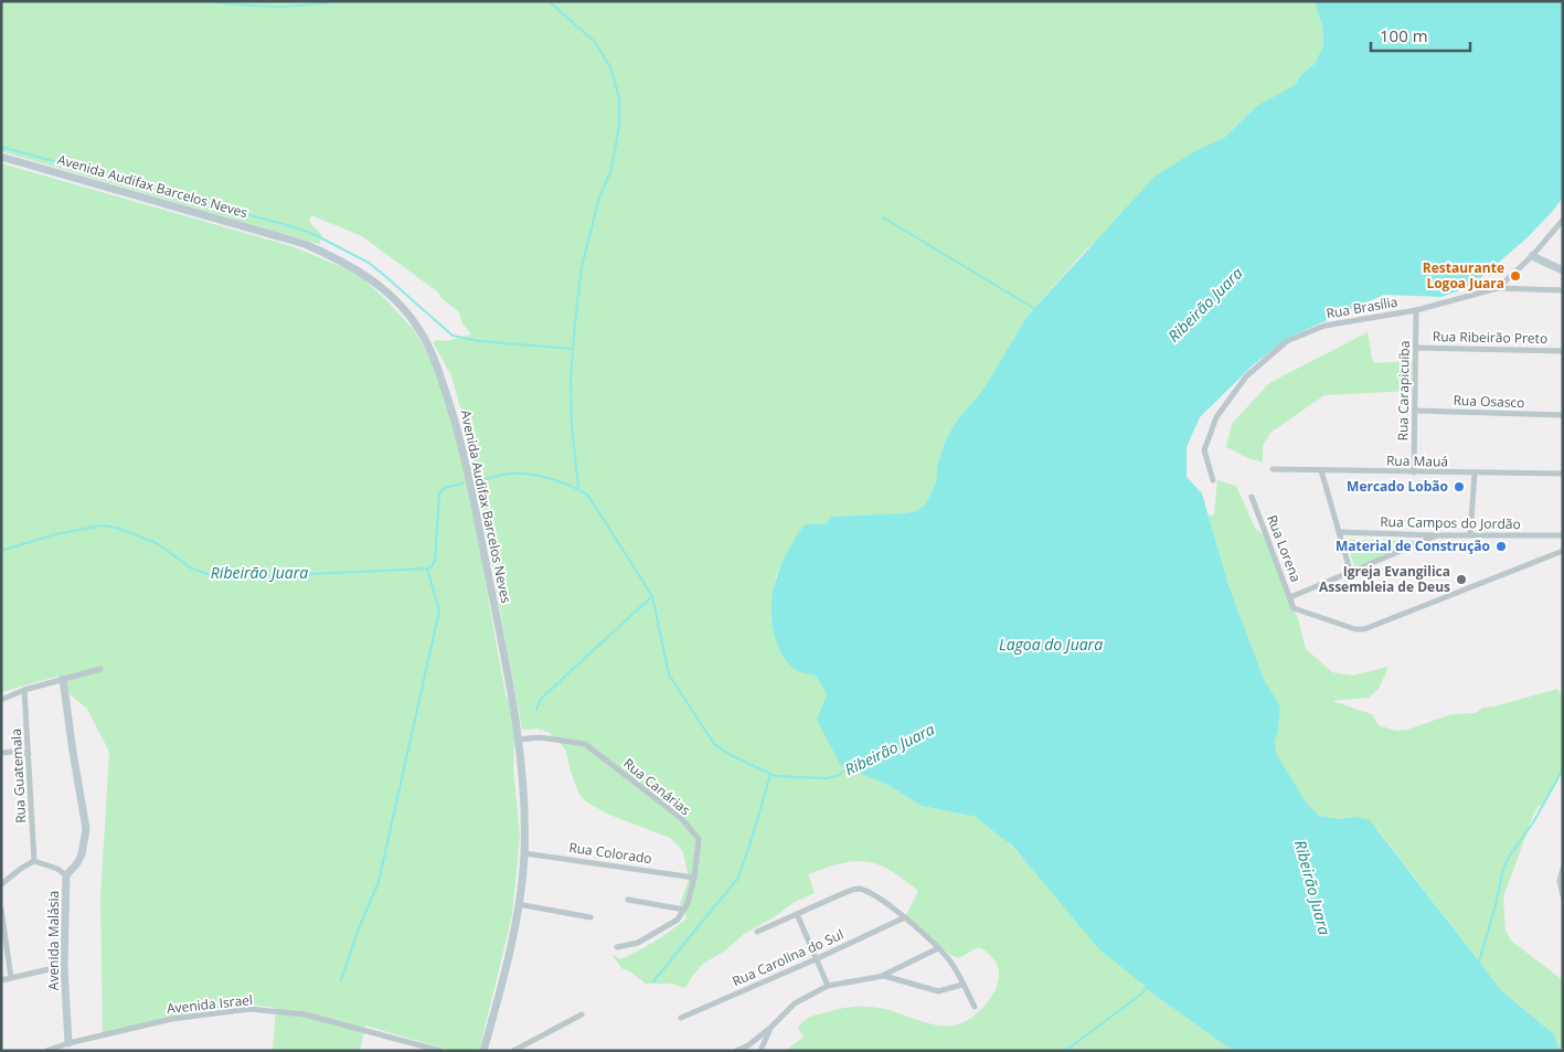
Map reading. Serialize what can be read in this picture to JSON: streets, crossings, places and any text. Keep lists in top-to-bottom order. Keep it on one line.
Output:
{"streets":{"main road":["Avenida Audifax Barcelos Neves","Avenida Malásia"],"street":["Rua Brasília","Rua Ribeirão Preto","Rua Carapicuíba","Rua Osasco","Rua Mauá","Rua Campos do Jordão","Rua Lorena","Rua Guatemala","Rua Canárias","Rua Colorado","Rua Carolina do Sul","Avenida Israel"]},"crossings":[["Avenida Audifax Barcelos Neves","Rua Canárias"],["Avenida Audifax Barcelos Neves","Rua Colorado"],["Rua Brasília","Rua Carapicuíba"],["Rua Ribeirão Preto","Rua Carapicuíba"],["Rua Carapicuíba","Rua Osasco"],["Rua Carapicuíba","Rua Mauá"],["Rua Canárias","Rua Colorado"],["Avenida Malásia","Avenida Israel"]],"water":["Ribeirão Juara","Lagoa do Juara"],"places":["Restaurante Logoa Juara","Mercado Lobão","Material de Construção","Igreja Evangilica Assembleia de Deus"],"scale_bar":"100 m"}
